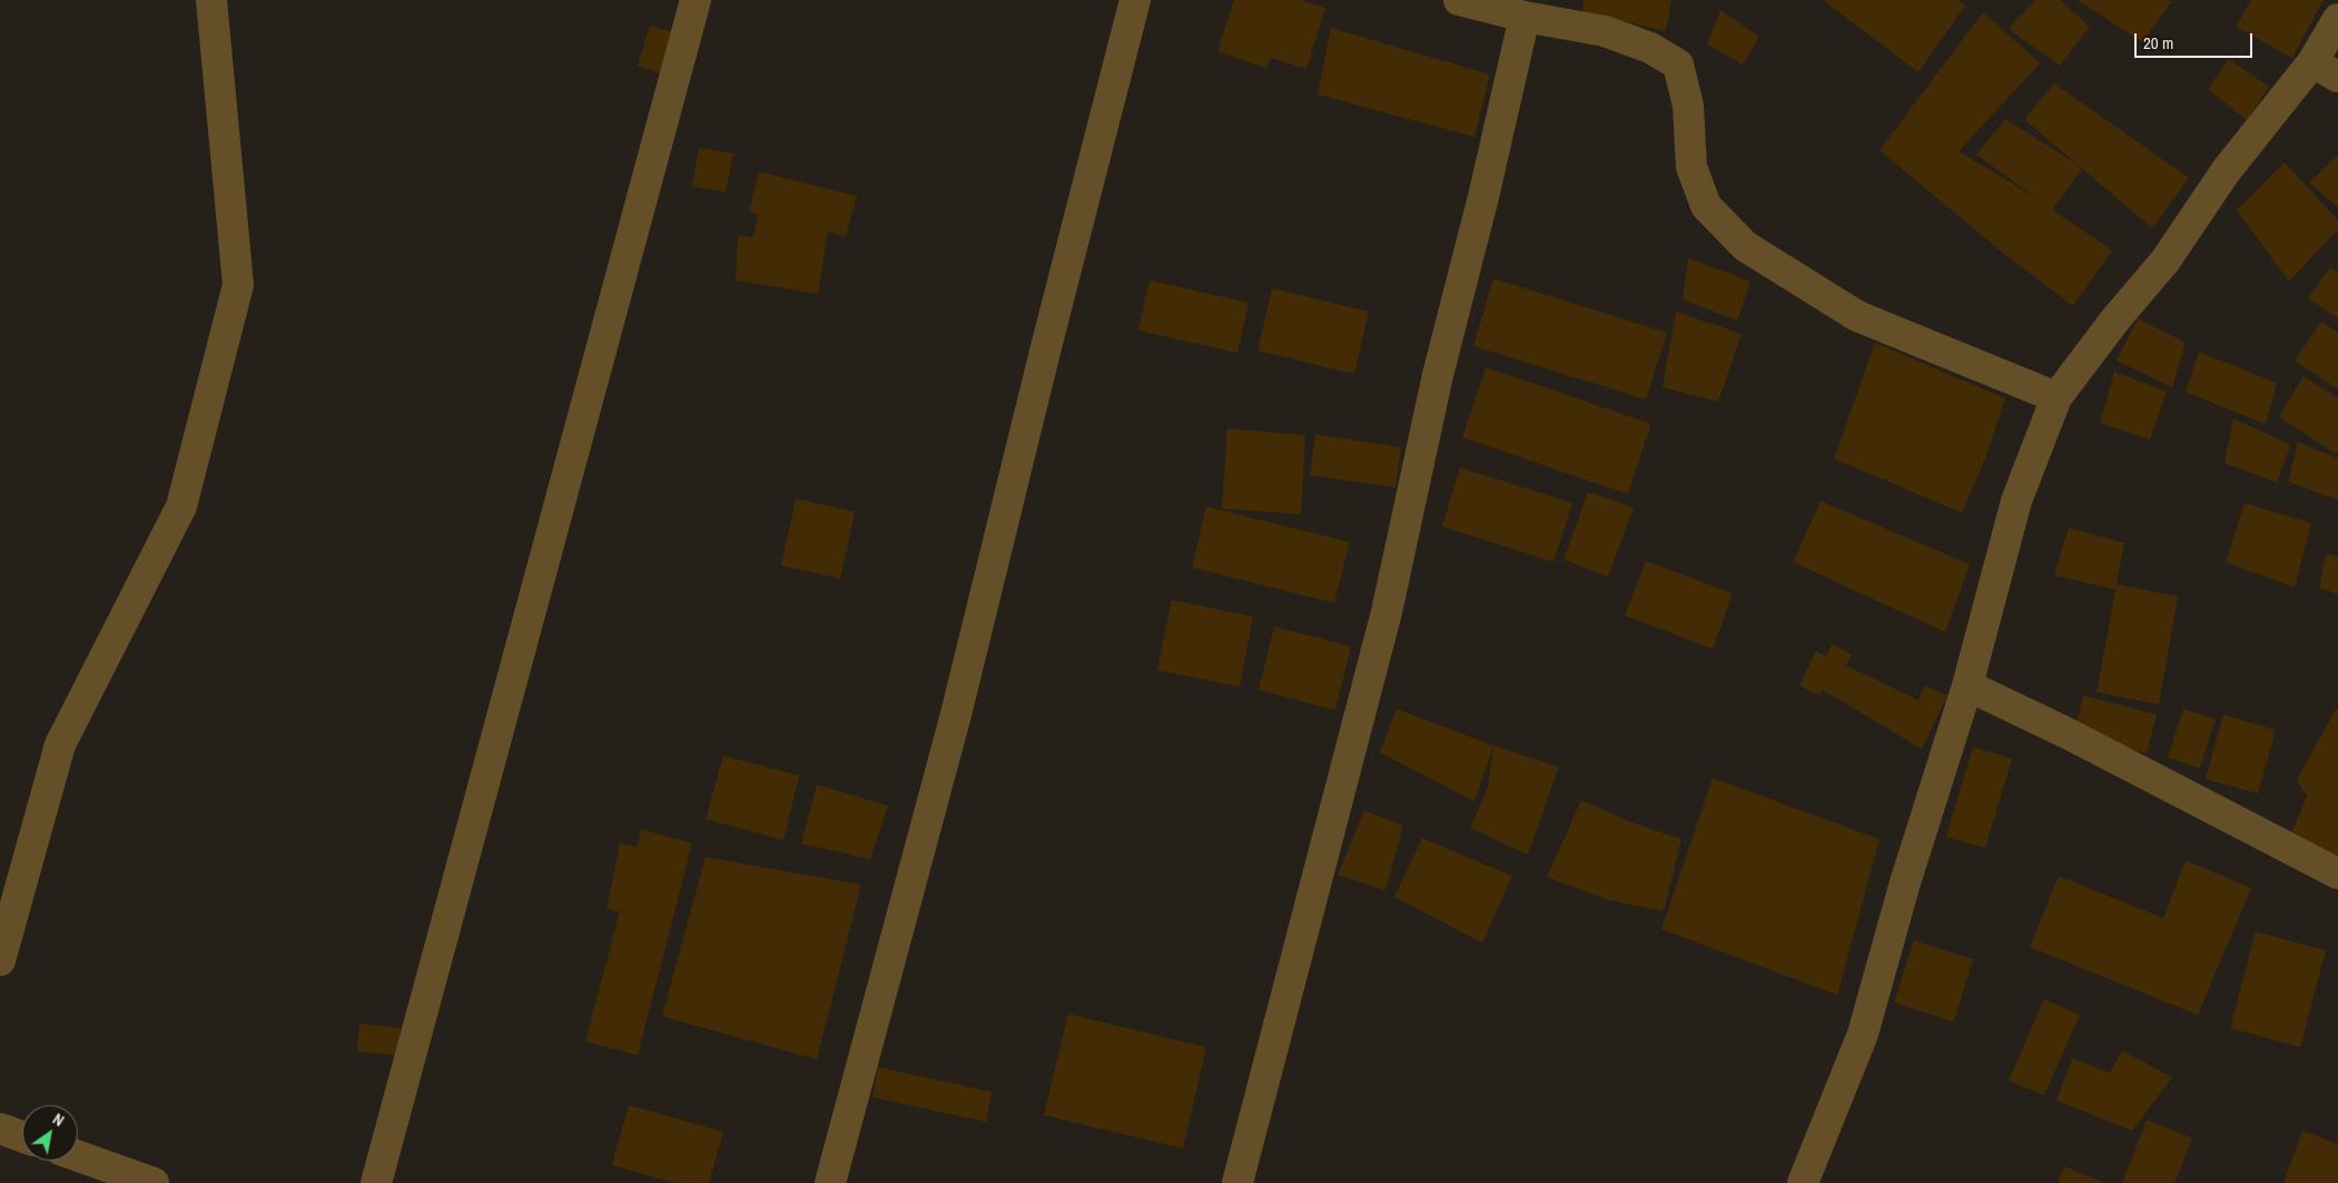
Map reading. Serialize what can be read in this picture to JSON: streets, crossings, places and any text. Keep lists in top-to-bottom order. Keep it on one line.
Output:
{"scale_bar":"20 m","north":"top right"}
